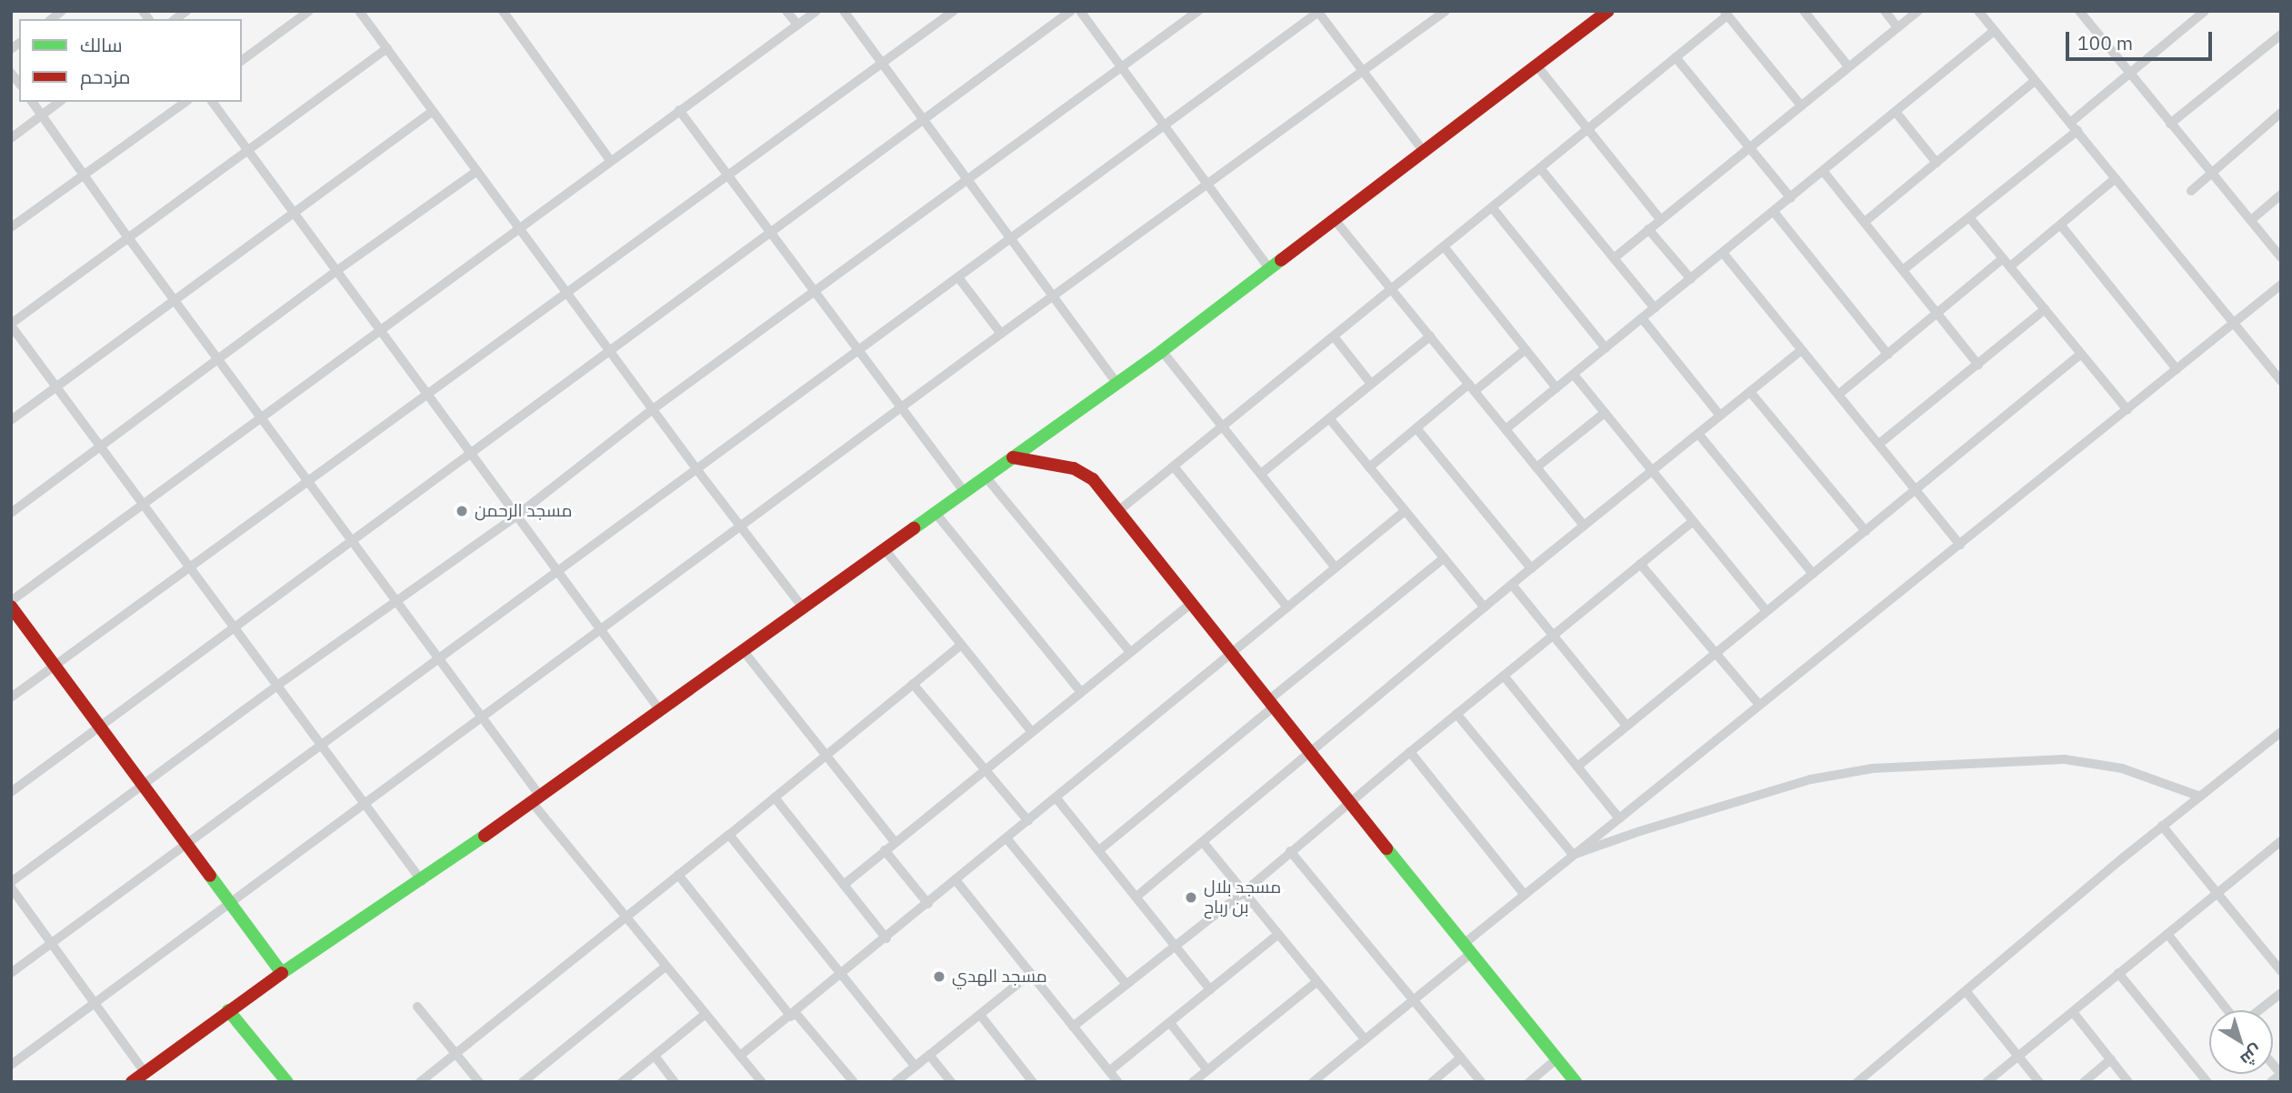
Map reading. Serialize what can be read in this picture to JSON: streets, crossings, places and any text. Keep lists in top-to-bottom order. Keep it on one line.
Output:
{"places":["مسجد الرحمن","مسجد بلال بن رباح","مسجد الهدي"],"legend":["سالك","مزدحم"],"scale_bar":"100 m","north":"bottom right"}
